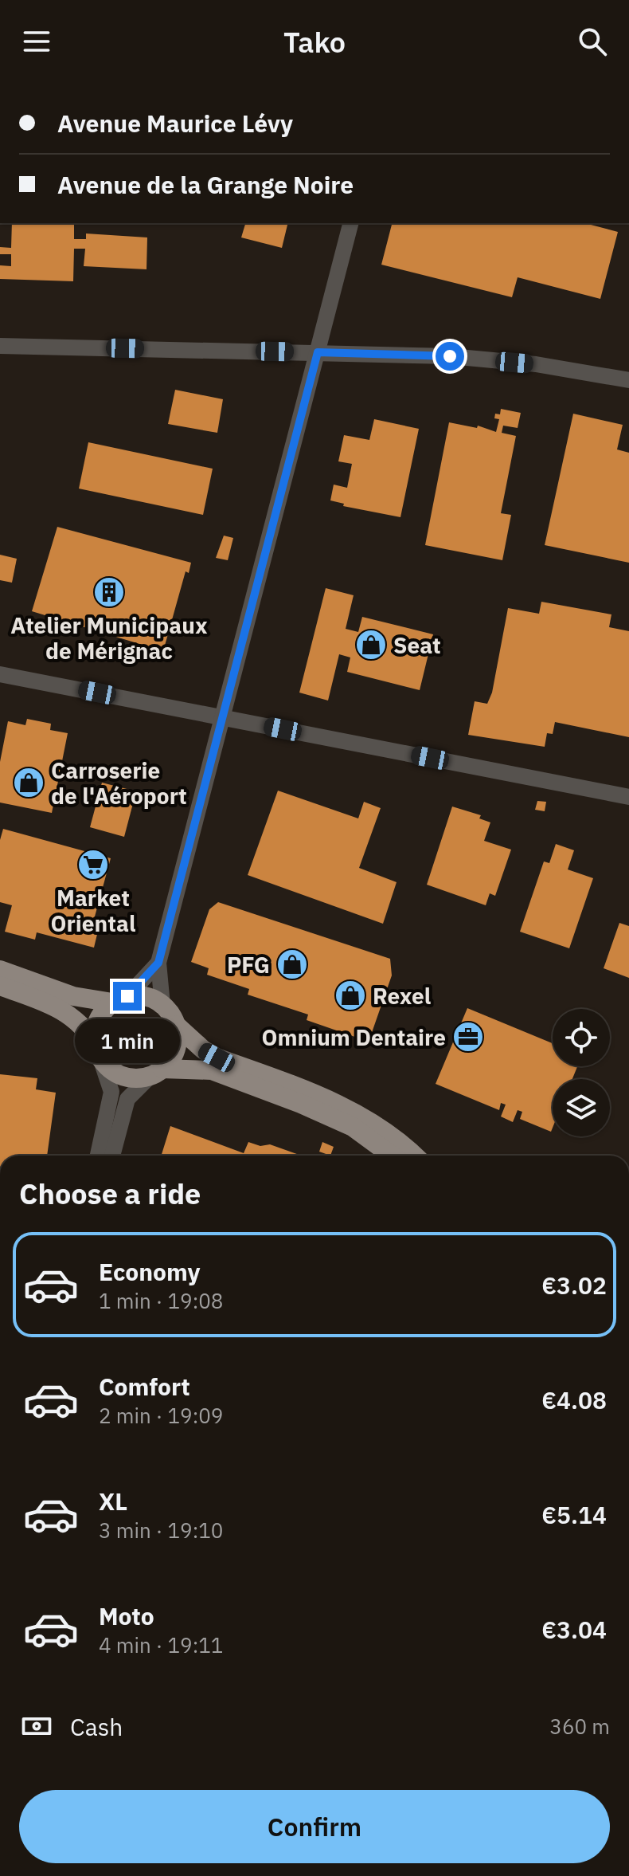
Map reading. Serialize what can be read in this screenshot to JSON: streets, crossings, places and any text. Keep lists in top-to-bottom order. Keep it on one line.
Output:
{"places":{"building":["Atelier Municipaux de Mérignac"],"shop":["Seat","Carroserie de l'Aéroport","PFG","Rexel"],"supermarket":["Market Oriental"],"office":["Omnium Dentaire"]},"page":{"header":"Tako","banner":["Avenue Maurice Lévy","Avenue de la Grange Noire"],"bubble":"1 min","heading":"Choose a ride","list":[{"name":"Economy","note":"1 min · 19:08","value":"€3.02"},{"name":"Comfort","note":"2 min · 19:09","value":"€4.08"},{"name":"XL","note":"3 min · 19:10","value":"€5.14"},{"name":"Moto","note":"4 min · 19:11","value":"€3.04"}],"pay":["Cash","360 m"],"buttons":"Confirm"}}
